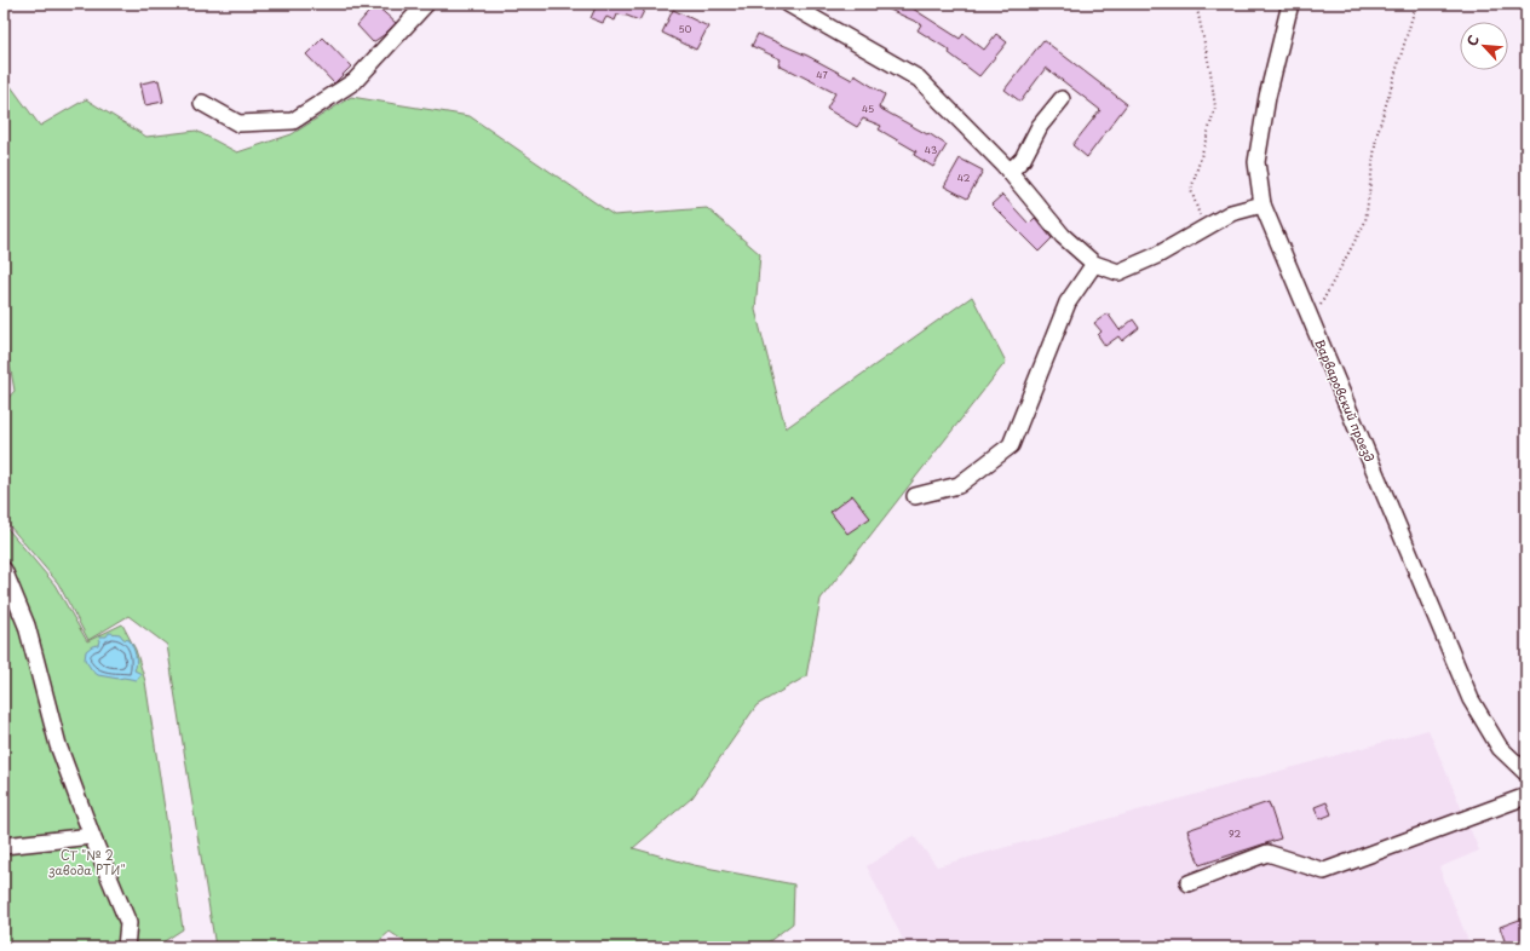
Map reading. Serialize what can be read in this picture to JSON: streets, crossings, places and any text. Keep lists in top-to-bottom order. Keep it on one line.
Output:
{"streets":{"street":["Варваровский проезд"]},"parks":["СТ \"№ 2 завода РТИ\""],"house_numbers":["50","47","45","43","42","92"],"north":"top left"}
